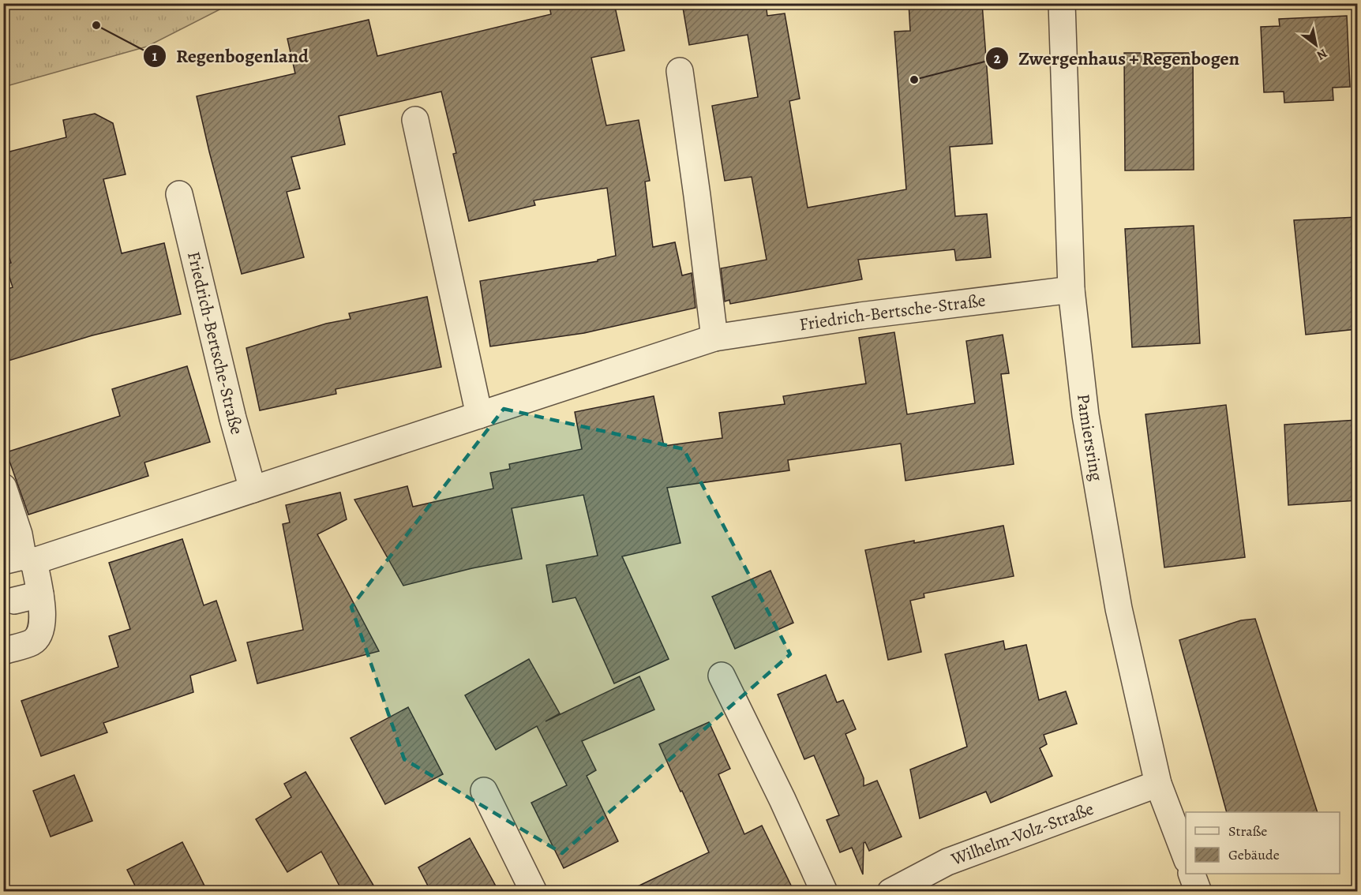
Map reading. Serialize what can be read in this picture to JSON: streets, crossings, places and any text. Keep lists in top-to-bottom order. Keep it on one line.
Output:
{"streets":{"street":["Friedrich-Bertsche-Straße","Pamiersring","Wilhelm-Volz-Straße"]},"crossings":[["Friedrich-Bertsche-Straße","Pamiersring"],["Pamiersring","Wilhelm-Volz-Straße"]],"places":["Regenbogenland","Zwergenhaus + Regenbogen"],"legend":["Straße","Gebäude"],"north":"bottom right"}
